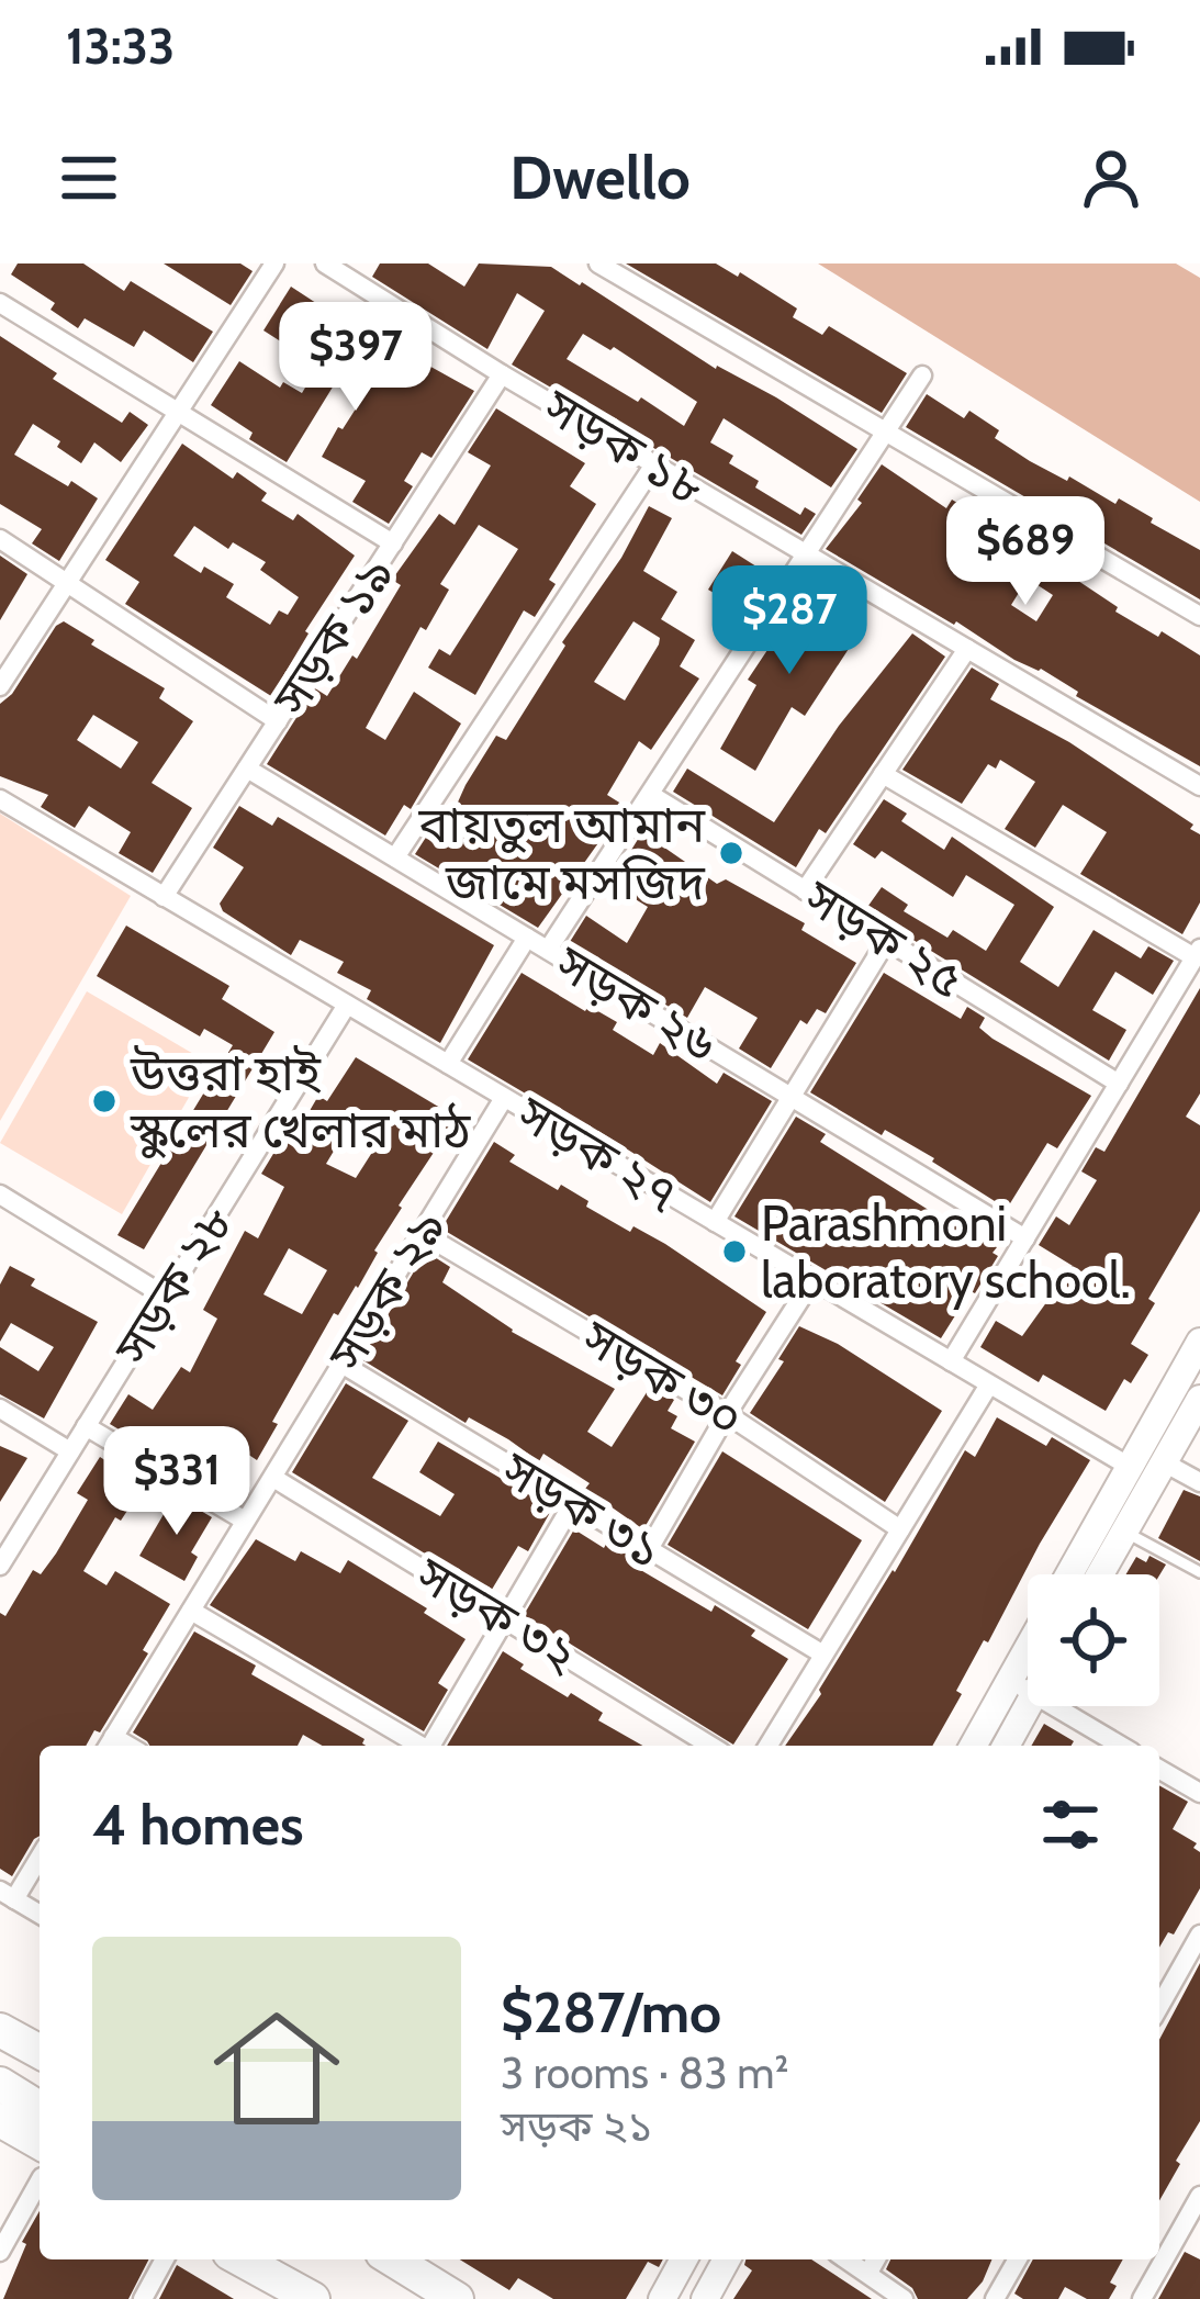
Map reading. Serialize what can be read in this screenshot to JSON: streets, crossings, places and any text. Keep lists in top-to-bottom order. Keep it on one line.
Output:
{"streets":{"street":["সড়ক ১৮","সড়ক ১৯","সড়ক ২৫","সড়ক ২৬","সড়ক ২৭","সড়ক ২৮","সড়ক ২৯","সড়ক ৩০","সড়ক ৩১","সড়ক ৩২"]},"crossings":[["সড়ক ১৮","সড়ক ১৯"],["সড়ক ১৯","সড়ক ২৬"],["সড়ক ১৯","সড়ক ২৭"],["সড়ক ২৭","সড়ক ২৮"],["সড়ক ২৭","সড়ক ২৯"],["সড়ক ২৯","সড়ক ৩০"],["সড়ক ২৯","সড়ক ৩১"],["সড়ক ২৯","সড়ক ৩২"]],"places":["বায়তুল আমান জামে মসজিদ","উত্তরা হাই স্কুলের খেলার মাঠ","Parashmoni laboratory school."],"page":{"status":"13:33","header":"Dwello","price":["$397","$689","$287","$331"],"heading":"4 homes","list":[{"name":"$287/mo","note":"3 rooms · 83 m² · সড়ক ২১"}]}}
